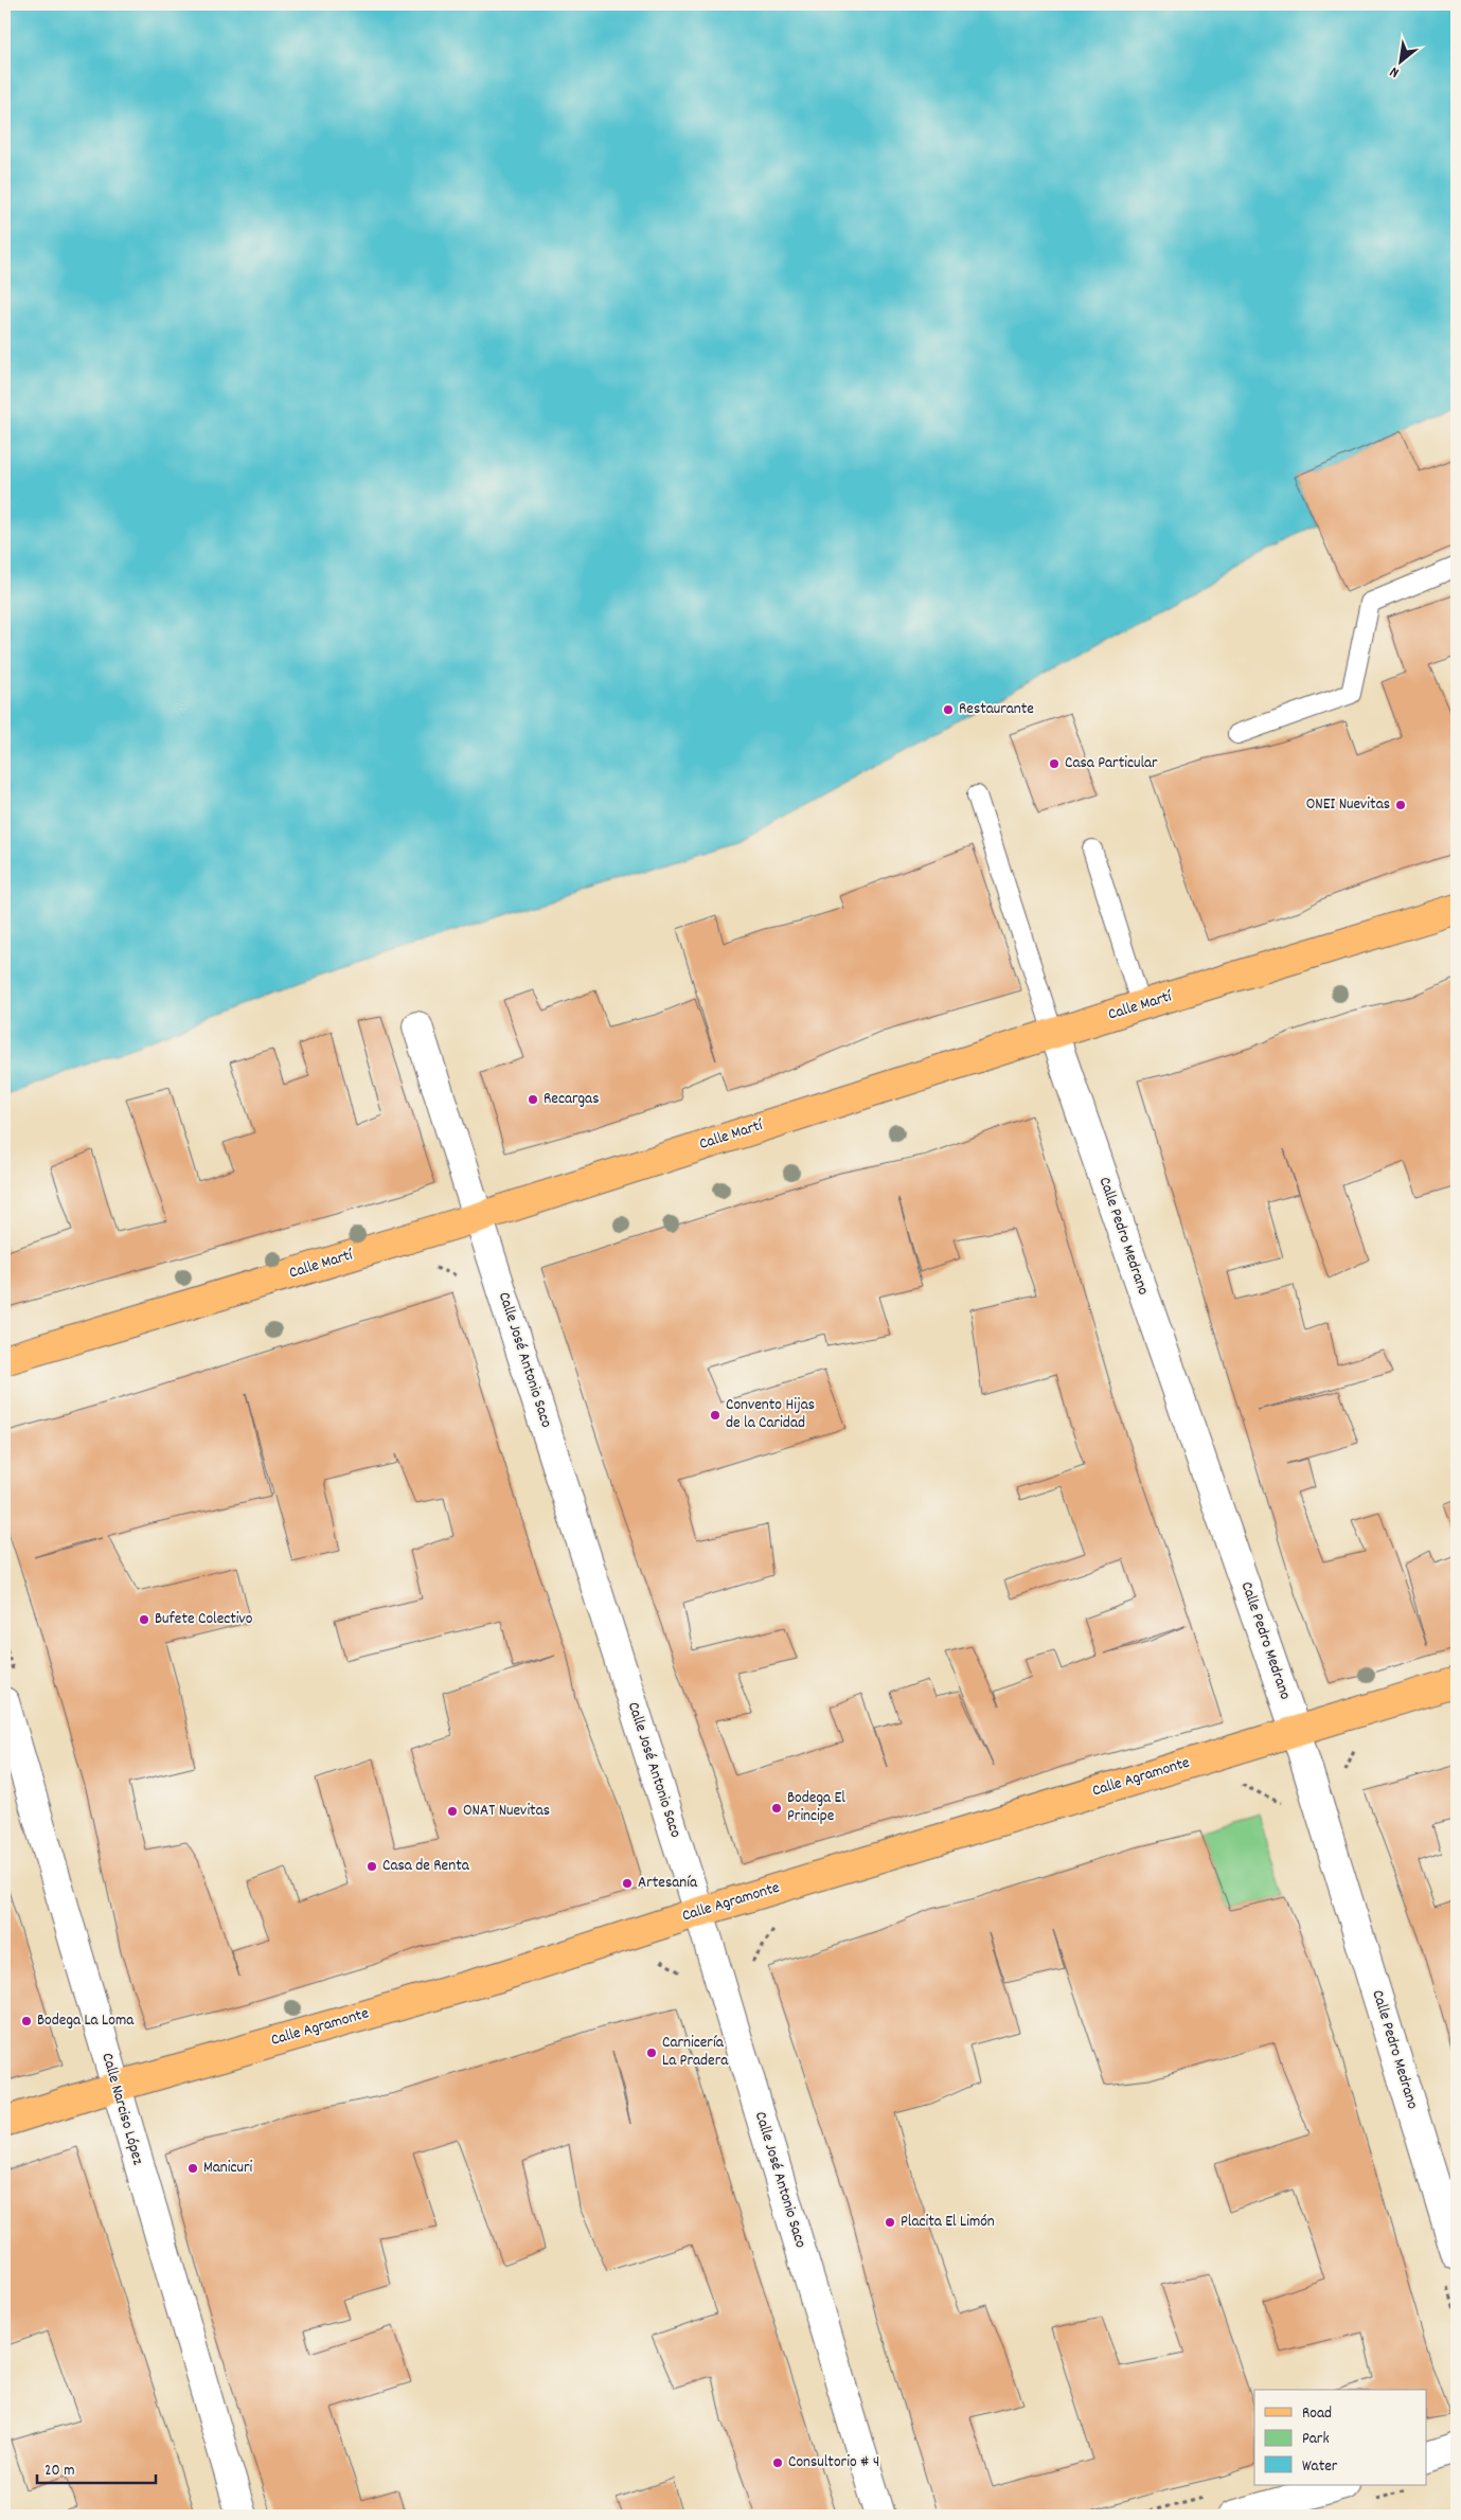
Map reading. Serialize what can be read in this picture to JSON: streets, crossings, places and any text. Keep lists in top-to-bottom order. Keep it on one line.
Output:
{"streets":{"main road":["Calle Martí","Calle Agramonte"],"street":["Calle Pedro Medrano","Calle José Antonio Saco","Calle Narciso López"]},"crossings":[["Calle Martí","Calle Pedro Medrano"],["Calle Martí","Calle José Antonio Saco"],["Calle Pedro Medrano","Calle Agramonte"],["Calle José Antonio Saco","Calle Agramonte"],["Calle Agramonte","Calle Narciso López"]],"places":["Restaurante","Casa Particular","ONEI Nuevitas","Recargas","Convento Hijas de la Caridad","Bufete Colectivo","Bodega El Principe","ONAT Nuevitas","Casa de Renta","Artesanía","Bodega La Loma","Carnicería La Pradera","Manicuri","Placita El Limón","Consultorio # 4"],"legend":["Road","Park","Water"],"scale_bar":"20 m","north":"bottom left"}
